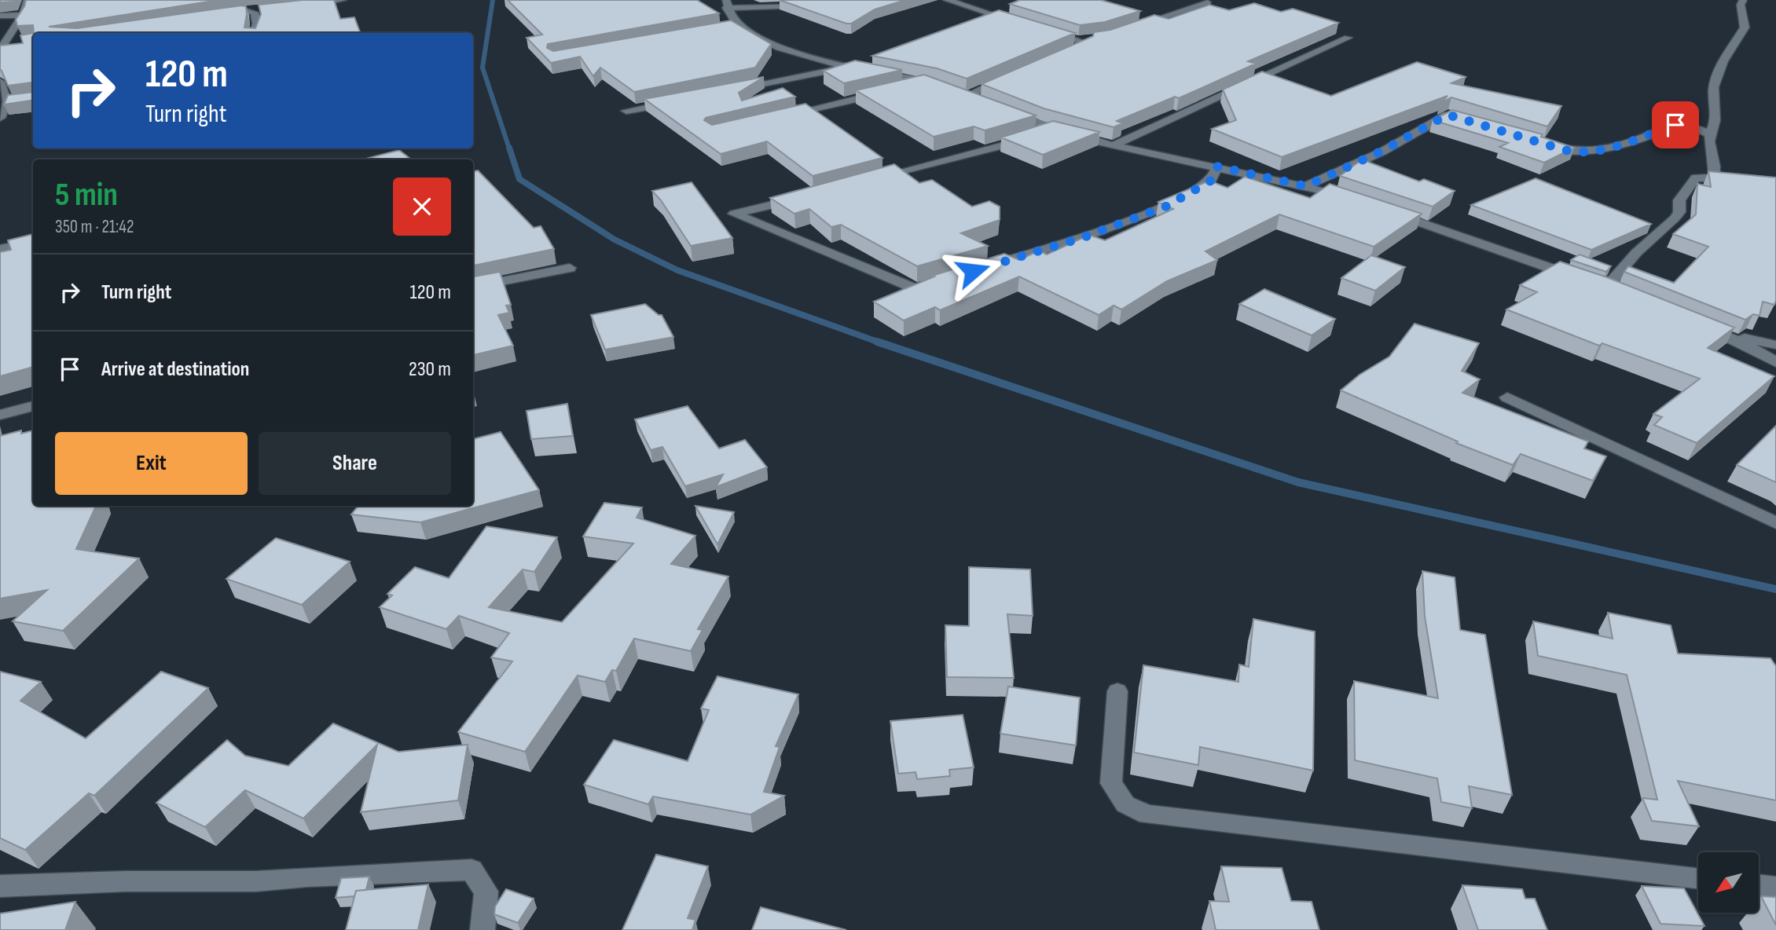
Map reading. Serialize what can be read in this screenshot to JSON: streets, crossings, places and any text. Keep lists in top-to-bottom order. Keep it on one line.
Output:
{"north":"bottom left","page":{"turn":["120 m","Turn right"],"heading":["5 min","350 m · 21:42"],"list":[{"name":"Turn right","value":"120 m"},{"name":"Arrive at destination","value":"230 m"}],"buttons":["Exit","Share"]}}
